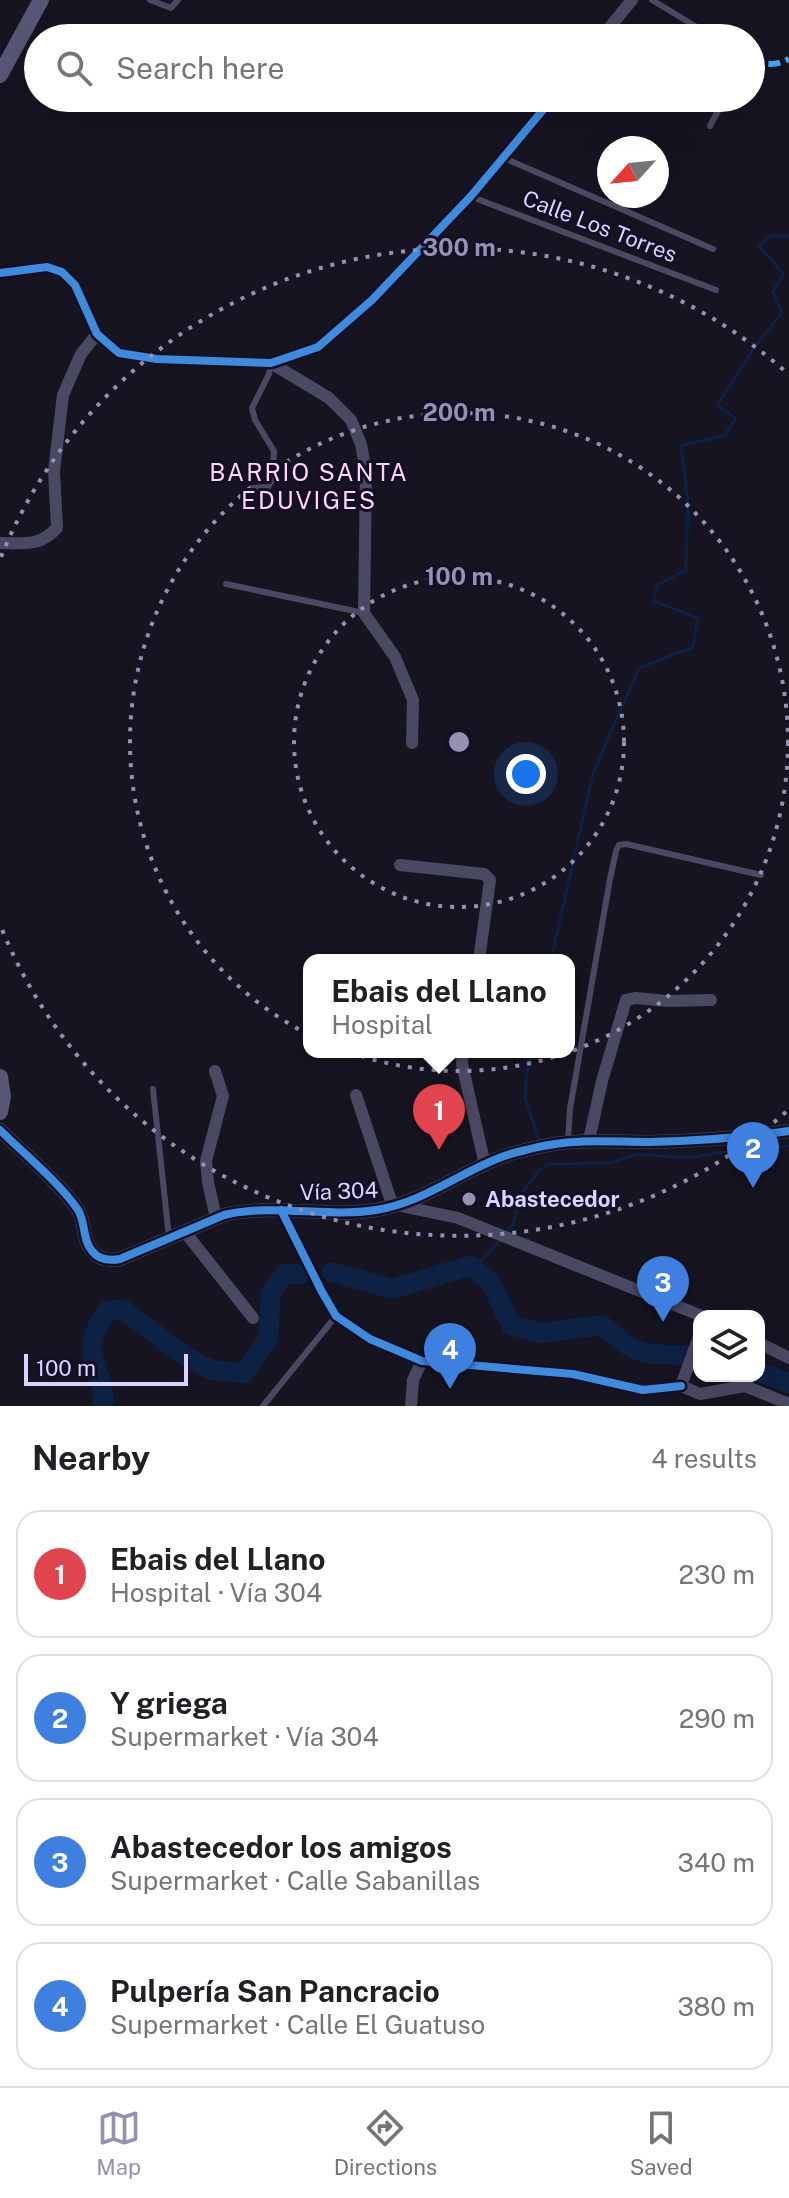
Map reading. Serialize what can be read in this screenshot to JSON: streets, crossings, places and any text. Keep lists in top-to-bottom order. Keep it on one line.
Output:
{"streets":{"street":["Vía 304"],"lane":["Calle Los Torres"]},"districts":["BARRIO SANTA EDUVIGES"],"places":["Abastecedor"],"scale_bar":"100 m","north":"bottom left","page":{"search":"Search here","popup":["Ebais del Llano","Hospital"],"pins":["1","2","3","4"],"scale":"100 m","heading":["Nearby","4 results"],"list":[{"mark":"1","name":"Ebais del Llano","note":"Hospital · Vía 304","value":"230 m"},{"mark":"2","name":"Y griega","note":"Supermarket · Vía 304","value":"290 m"},{"mark":"3","name":"Abastecedor los amigos","note":"Supermarket · Calle Sabanillas","value":"340 m"},{"mark":"4","name":"Pulpería San Pancracio","note":"Supermarket · Calle El Guatuso","value":"380 m"}],"nav":["Map","Directions","Saved"]},"rings":["300 m","200 m","100 m"]}
